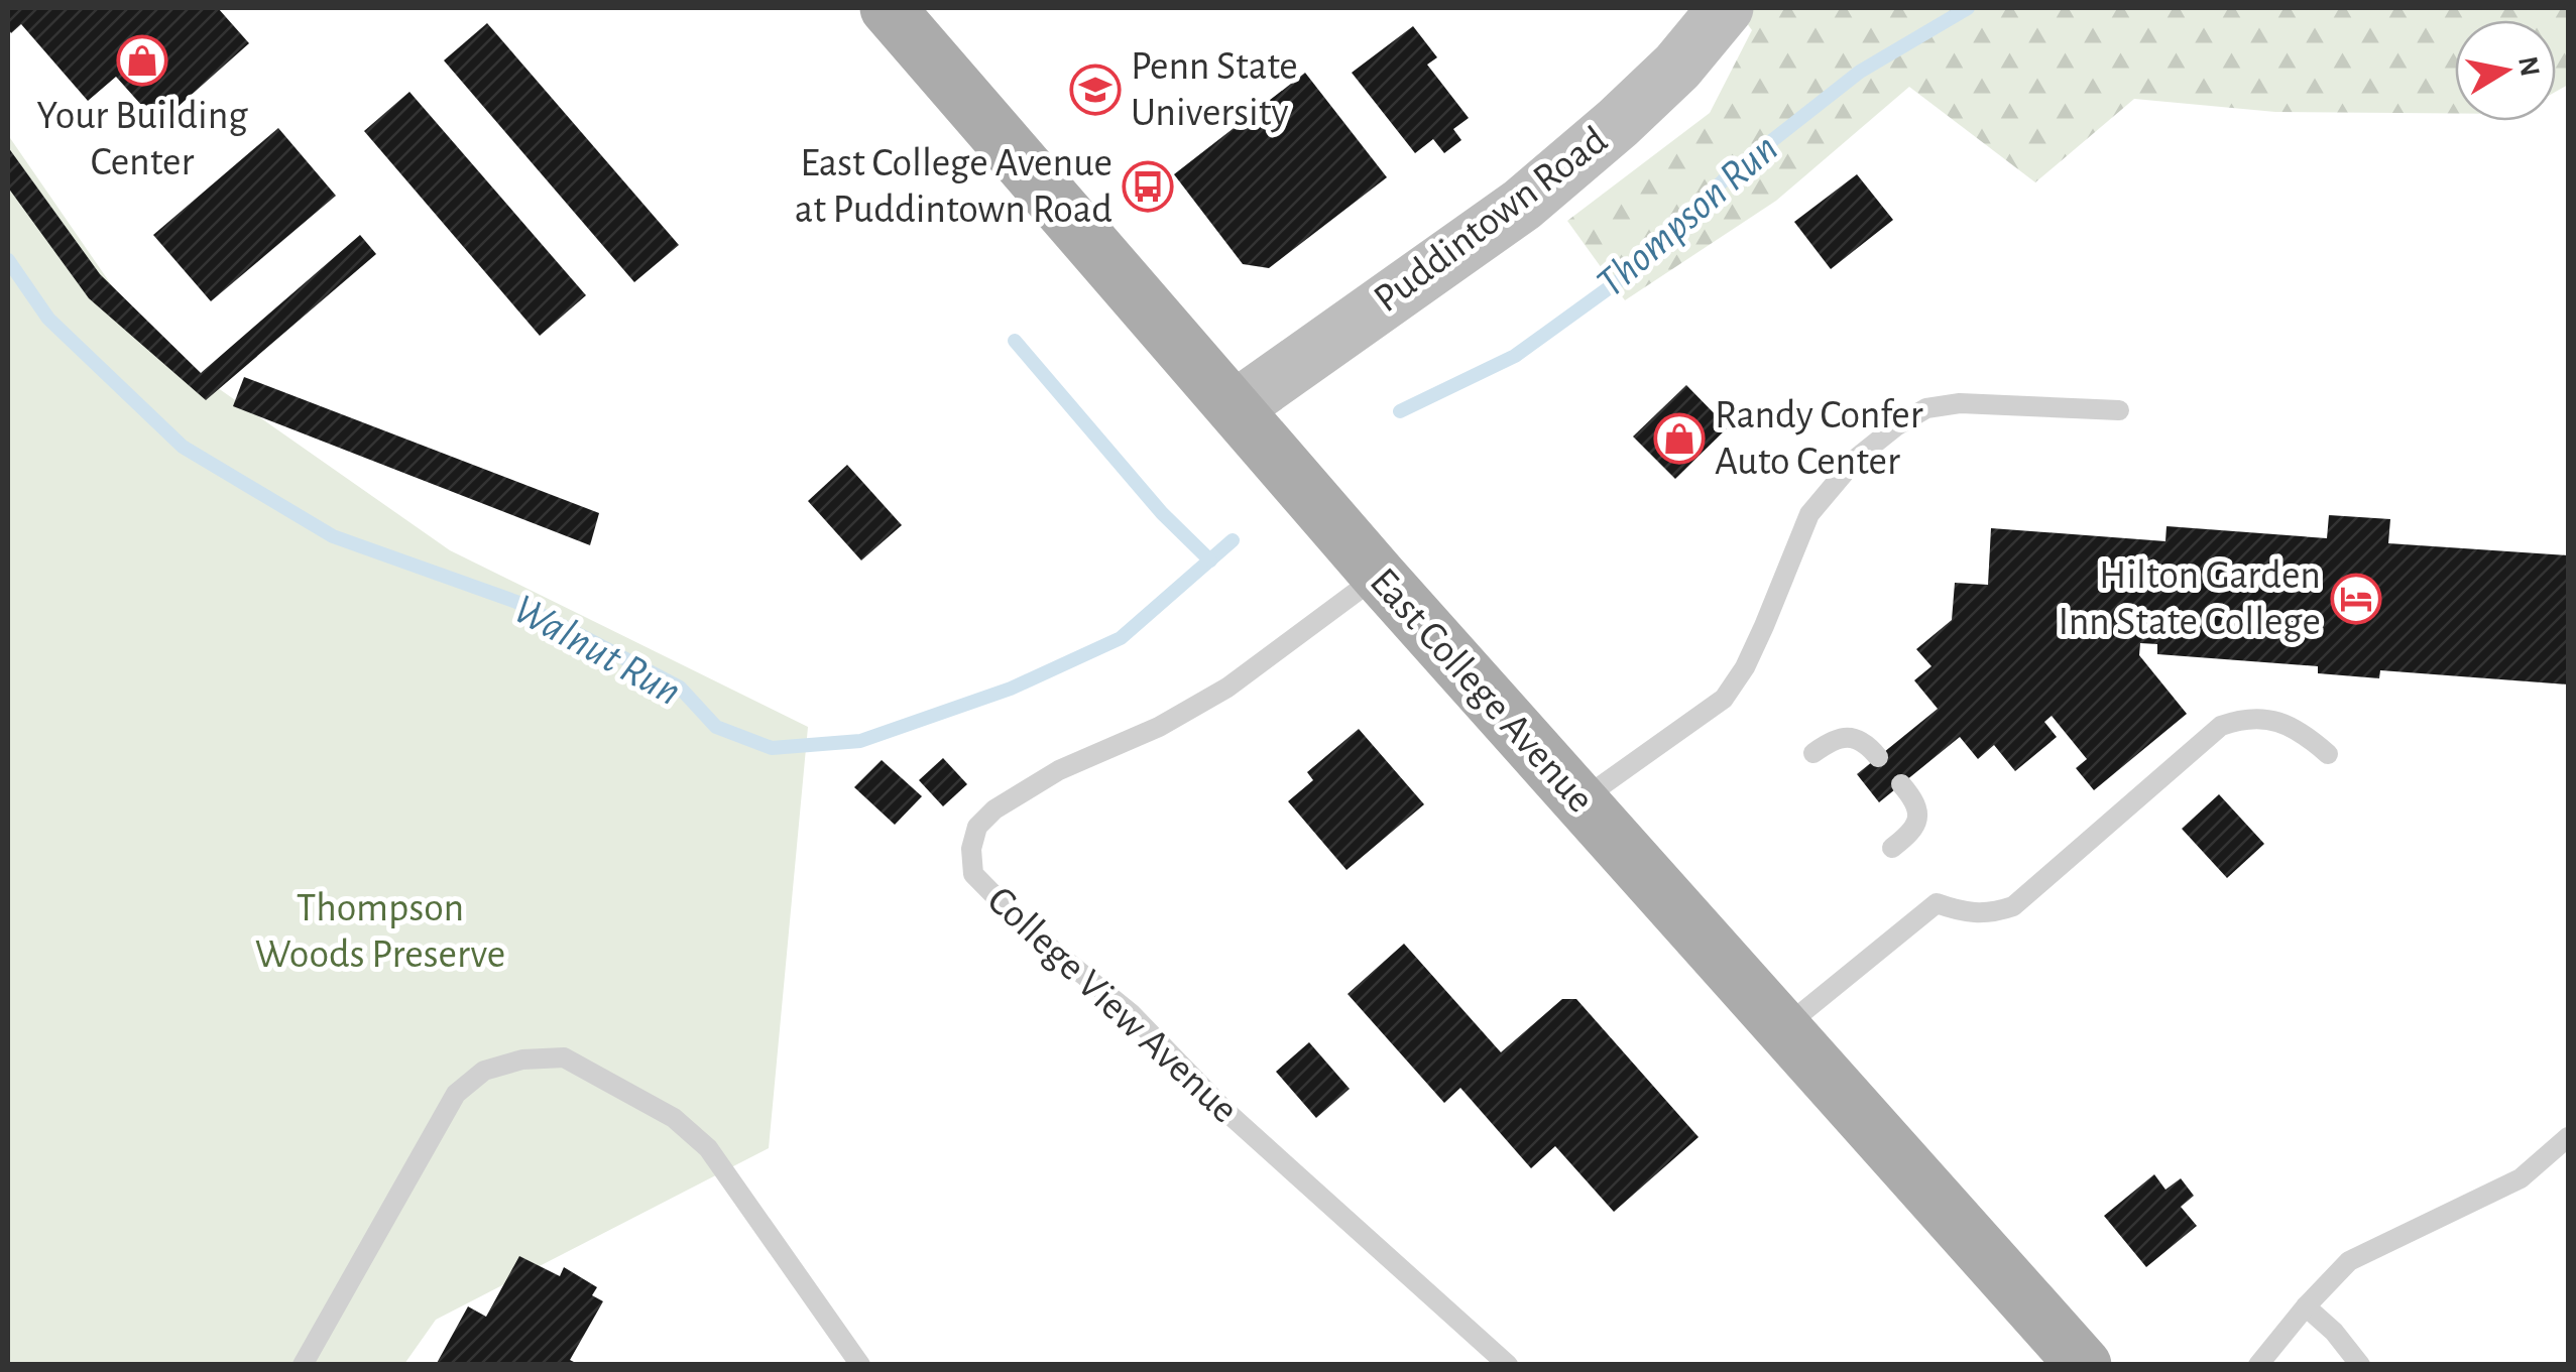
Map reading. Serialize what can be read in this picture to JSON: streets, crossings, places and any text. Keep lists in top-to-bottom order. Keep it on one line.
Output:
{"streets":{"main road":["East College Avenue"],"street":["Puddintown Road"],"lane":["College View Avenue"]},"crossings":[["Puddintown Road","East College Avenue"],["East College Avenue","College View Avenue"]],"water":["Thompson Run","Walnut Run"],"parks":["Thompson Woods Preserve"],"places":{"shop":["Your Building Center","Randy Confer Auto Center"],"school or university":["Penn State University"],"bus stop":["East College Avenue at Puddintown Road"],"hotel":["Hilton Garden Inn State College"]},"north":"right"}
